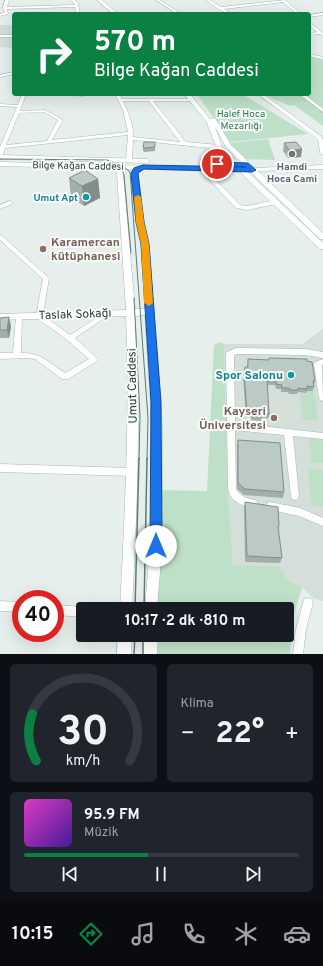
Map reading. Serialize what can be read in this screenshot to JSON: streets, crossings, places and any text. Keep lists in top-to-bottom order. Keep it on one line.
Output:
{"streets":{"street":["Bilge Kağan Caddesi","Taslak Sokağı","Umut Caddesi"]},"crossings":[["Bilge Kağan Caddesi","Umut Caddesi"],["Taslak Sokağı","Umut Caddesi"]],"parks":["Halef Hoca Mezarlığı"],"places":["Hamdi Hoca Cami","Umut Apt","Karamercan kütüphanesi","Spor Salonu","Kayseri Üniversitesi"],"page":{"turn":["570 m","Bilge Kağan Caddesi"],"limit":"40","trip":"10:17 · 2 dk · 810 m","tile":"Klima","heat":["−","22°","+"],"song":["95.9 FM","Müzik"],"tabs":"10:15","gauge":["30","km/h"]}}
